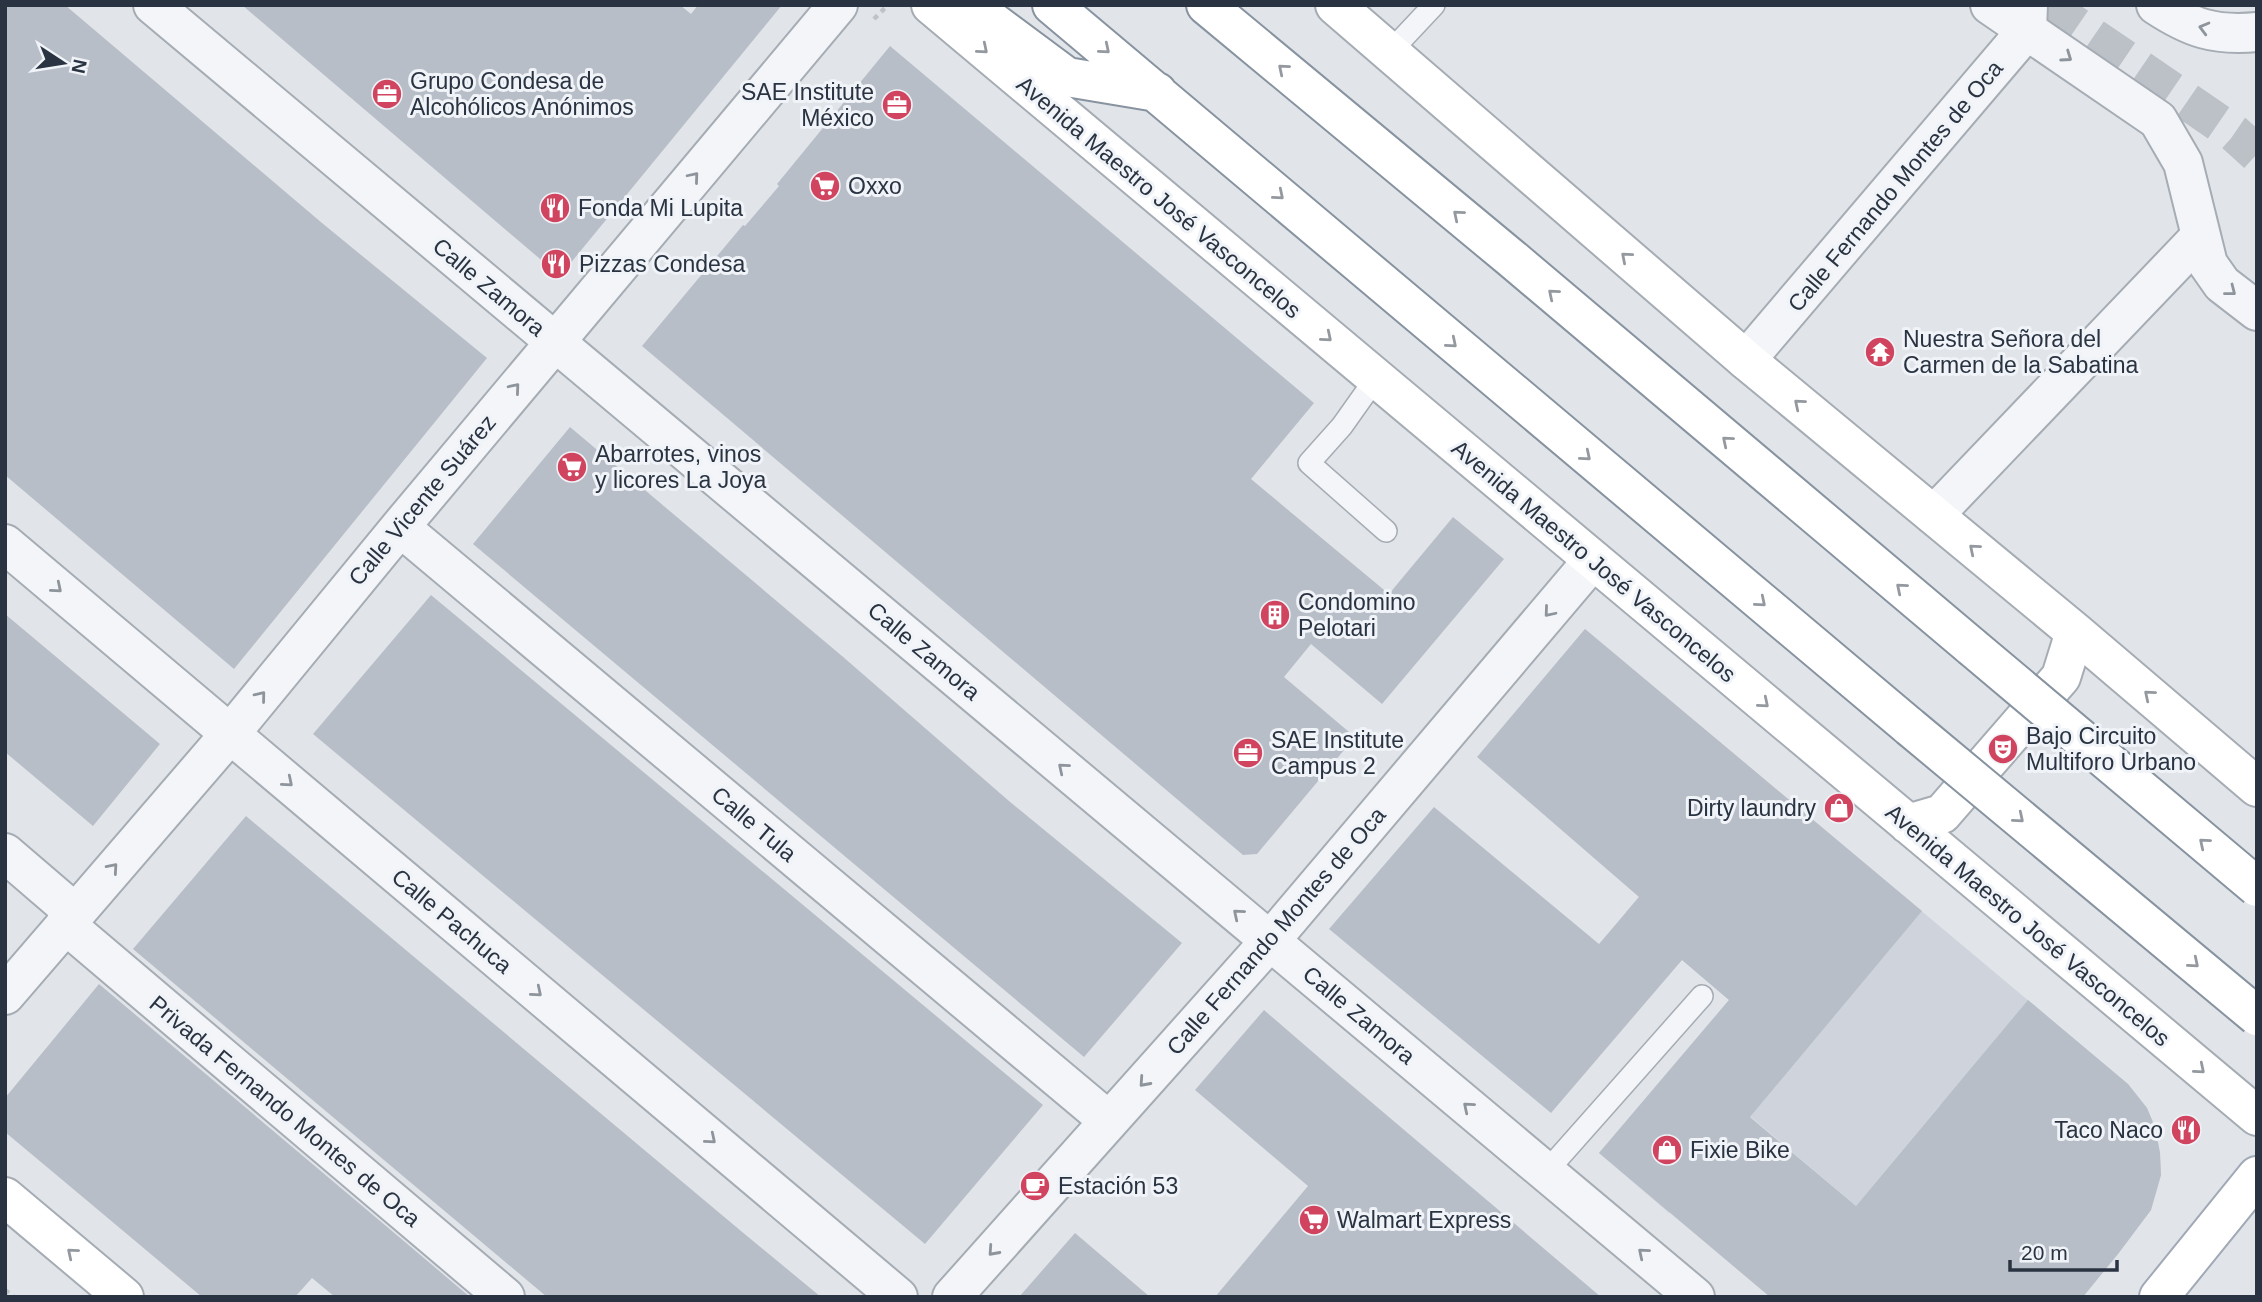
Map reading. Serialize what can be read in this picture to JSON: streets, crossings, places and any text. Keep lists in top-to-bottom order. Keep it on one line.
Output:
{"streets":{"main road":["Avenida Maestro José Vasconcelos"],"street":["Calle Fernando Montes de Oca","Calle Zamora","Calle Vicente Suárez","Calle Tula","Calle Pachuca","Privada Fernando Montes de Oca"]},"crossings":[["Calle Fernando Montes de Oca","Avenida Maestro José Vasconcelos"],["Calle Fernando Montes de Oca","Calle Zamora"],["Calle Fernando Montes de Oca","Calle Tula"],["Calle Zamora","Calle Vicente Suárez"],["Calle Vicente Suárez","Calle Tula"],["Calle Vicente Suárez","Calle Pachuca"],["Calle Vicente Suárez","Privada Fernando Montes de Oca"]],"one_way":["Calle Fernando Montes de Oca","Calle Zamora","Calle Vicente Suárez","Calle Pachuca"],"places":{"office":["Grupo Condesa de Alcohólicos Anónimos","SAE Institute México","SAE Institute Campus 2"],"supermarket":["Oxxo","Abarrotes, vinos y licores La Joya","Walmart Express"],"restaurant":["Fonda Mi Lupita","Pizzas Condesa","Taco Naco"],"temple":["Nuestra Señora del Carmen de la Sabatina"],"building":["Condomino Pelotari"],"theatre":["Bajo Circuito Multiforo Urbano"],"shop":["Dirty laundry","Fixie Bike"],"cafe":["Estación 53"]},"scale_bar":"20 m","north":"right"}
